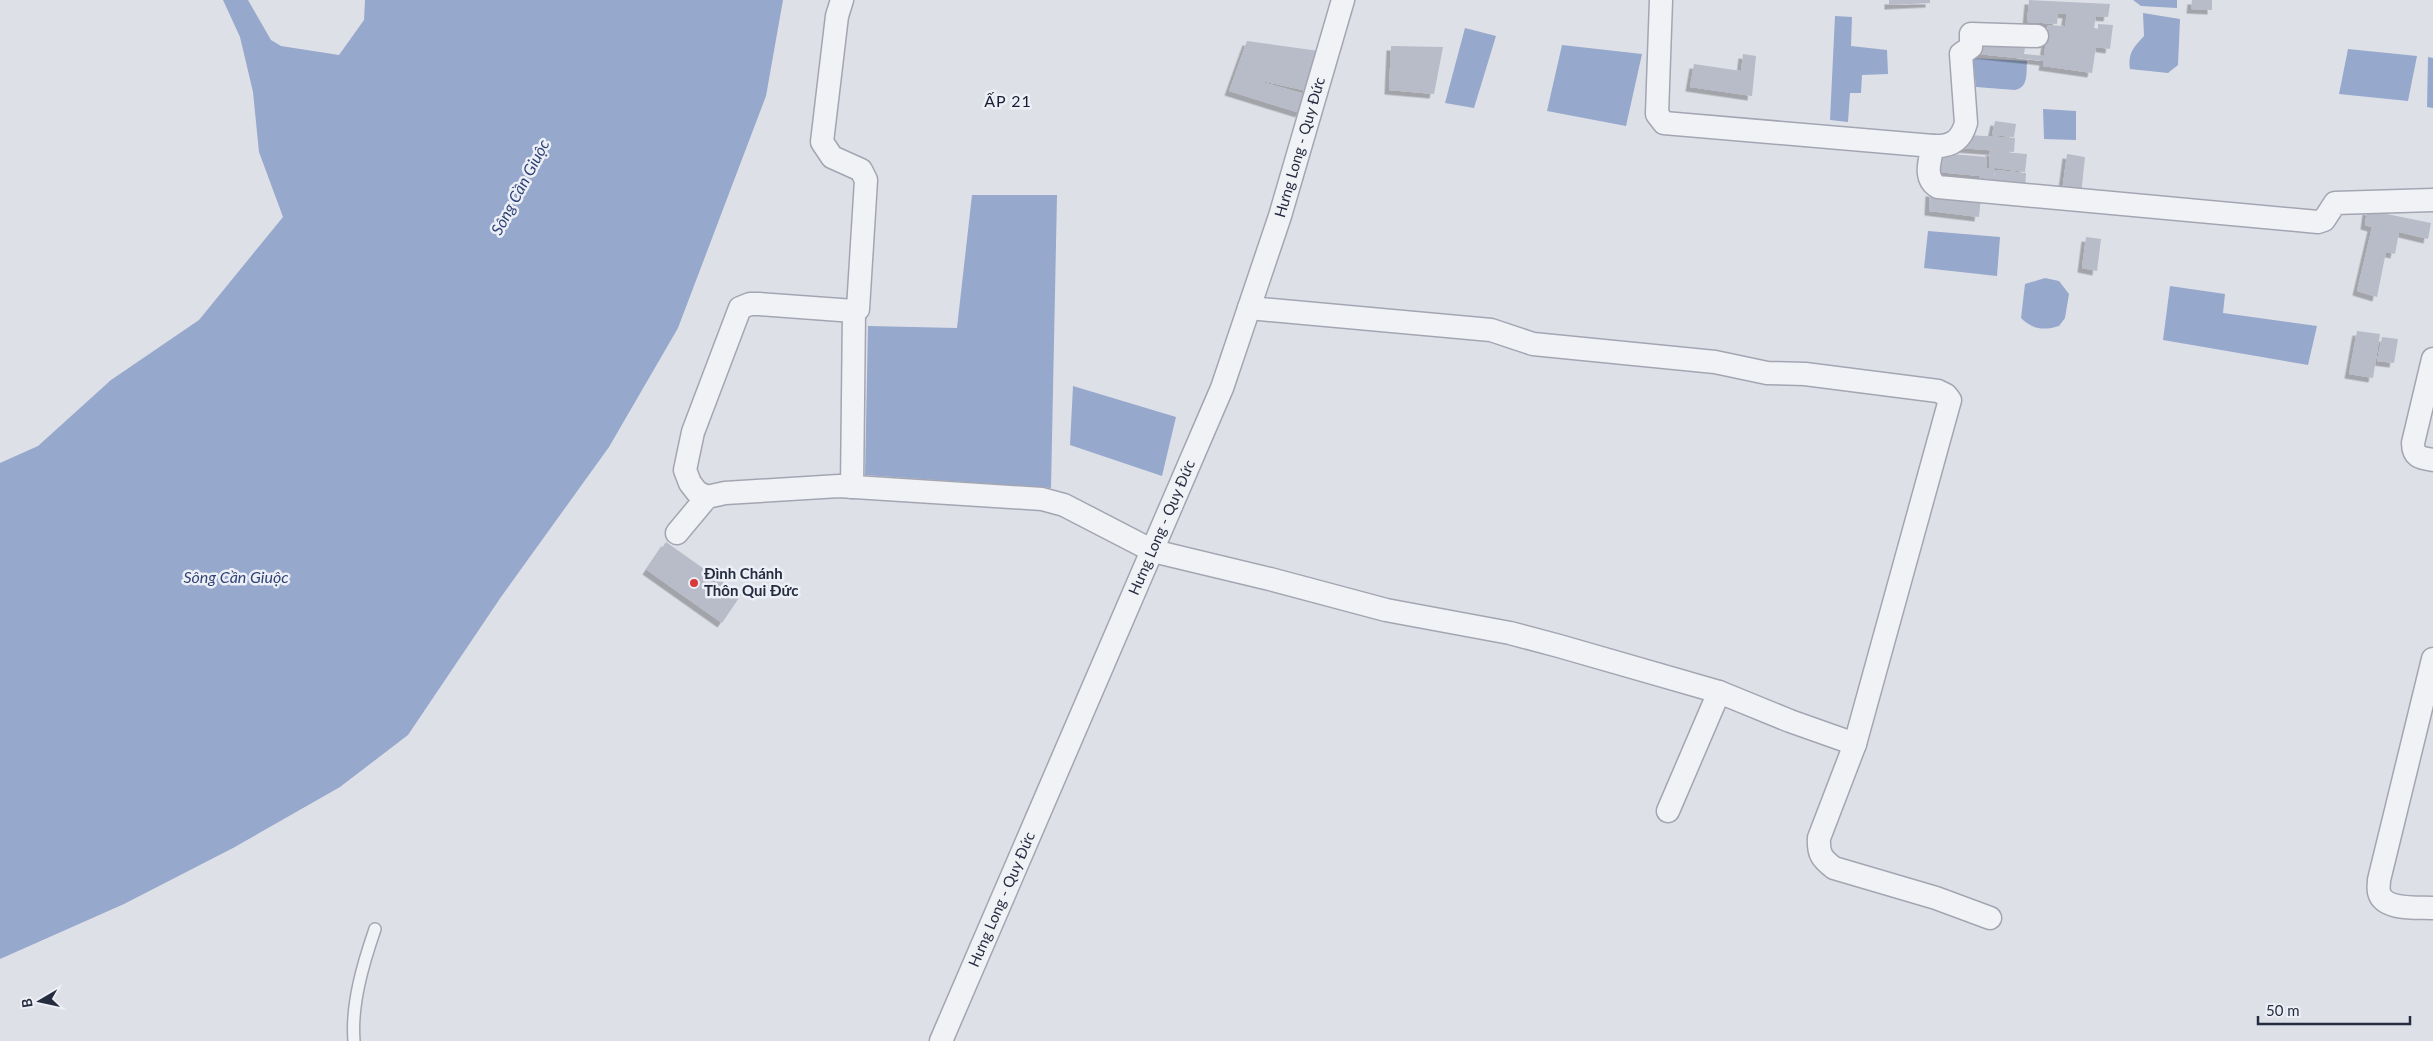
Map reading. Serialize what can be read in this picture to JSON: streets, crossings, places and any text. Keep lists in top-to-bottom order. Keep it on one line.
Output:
{"streets":{"street":["Hưng Long - Quy Đức"]},"districts":["ẤP 21"],"water":["Sông Cần Giuộc"],"places":["Đình Chánh Thôn Qui Đức"],"scale_bar":"50 m","north":"left"}
